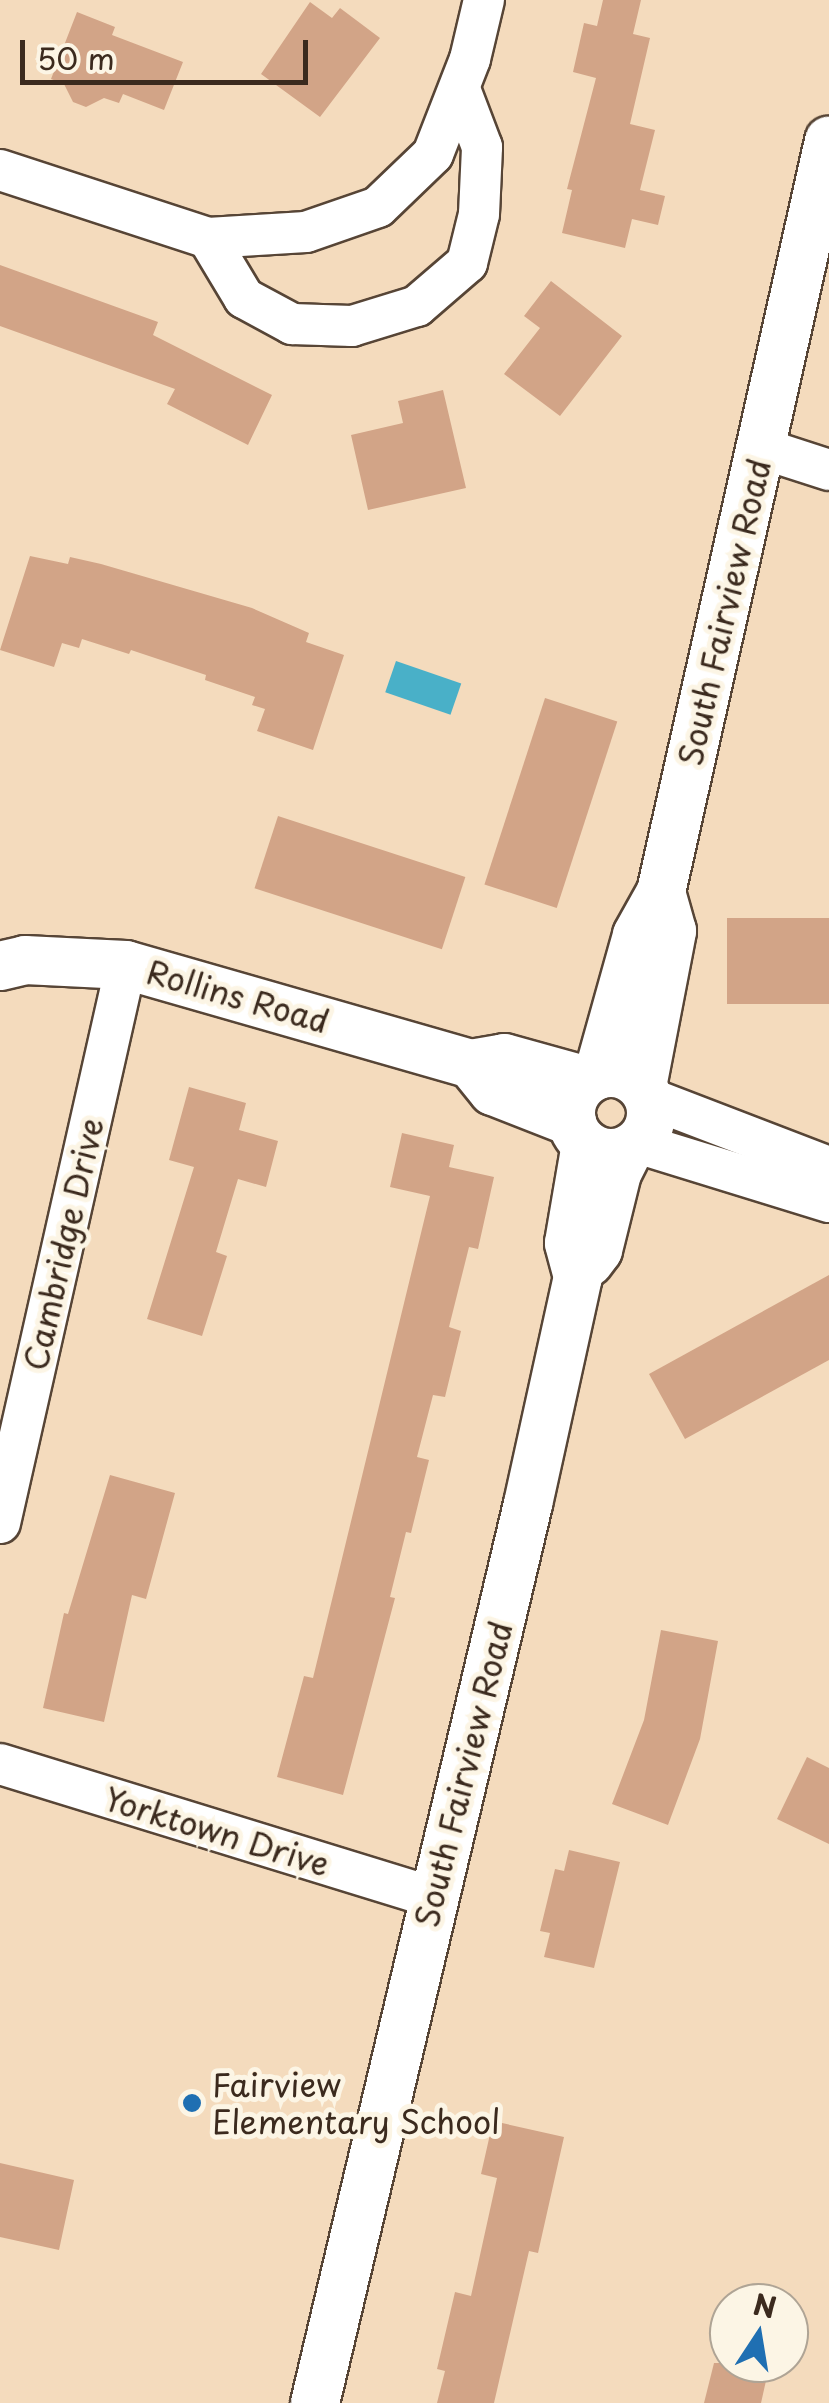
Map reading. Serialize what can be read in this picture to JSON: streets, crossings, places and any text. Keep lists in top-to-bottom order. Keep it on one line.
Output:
{"streets":{"street":["South Fairview Road","Rollins Road","Cambridge Drive","Yorktown Drive"]},"crossings":[["South Fairview Road","Rollins Road"],["South Fairview Road","Yorktown Drive"],["Rollins Road","Cambridge Drive"]],"places":["Fairview Elementary School"],"scale_bar":"50 m","north":"top"}
